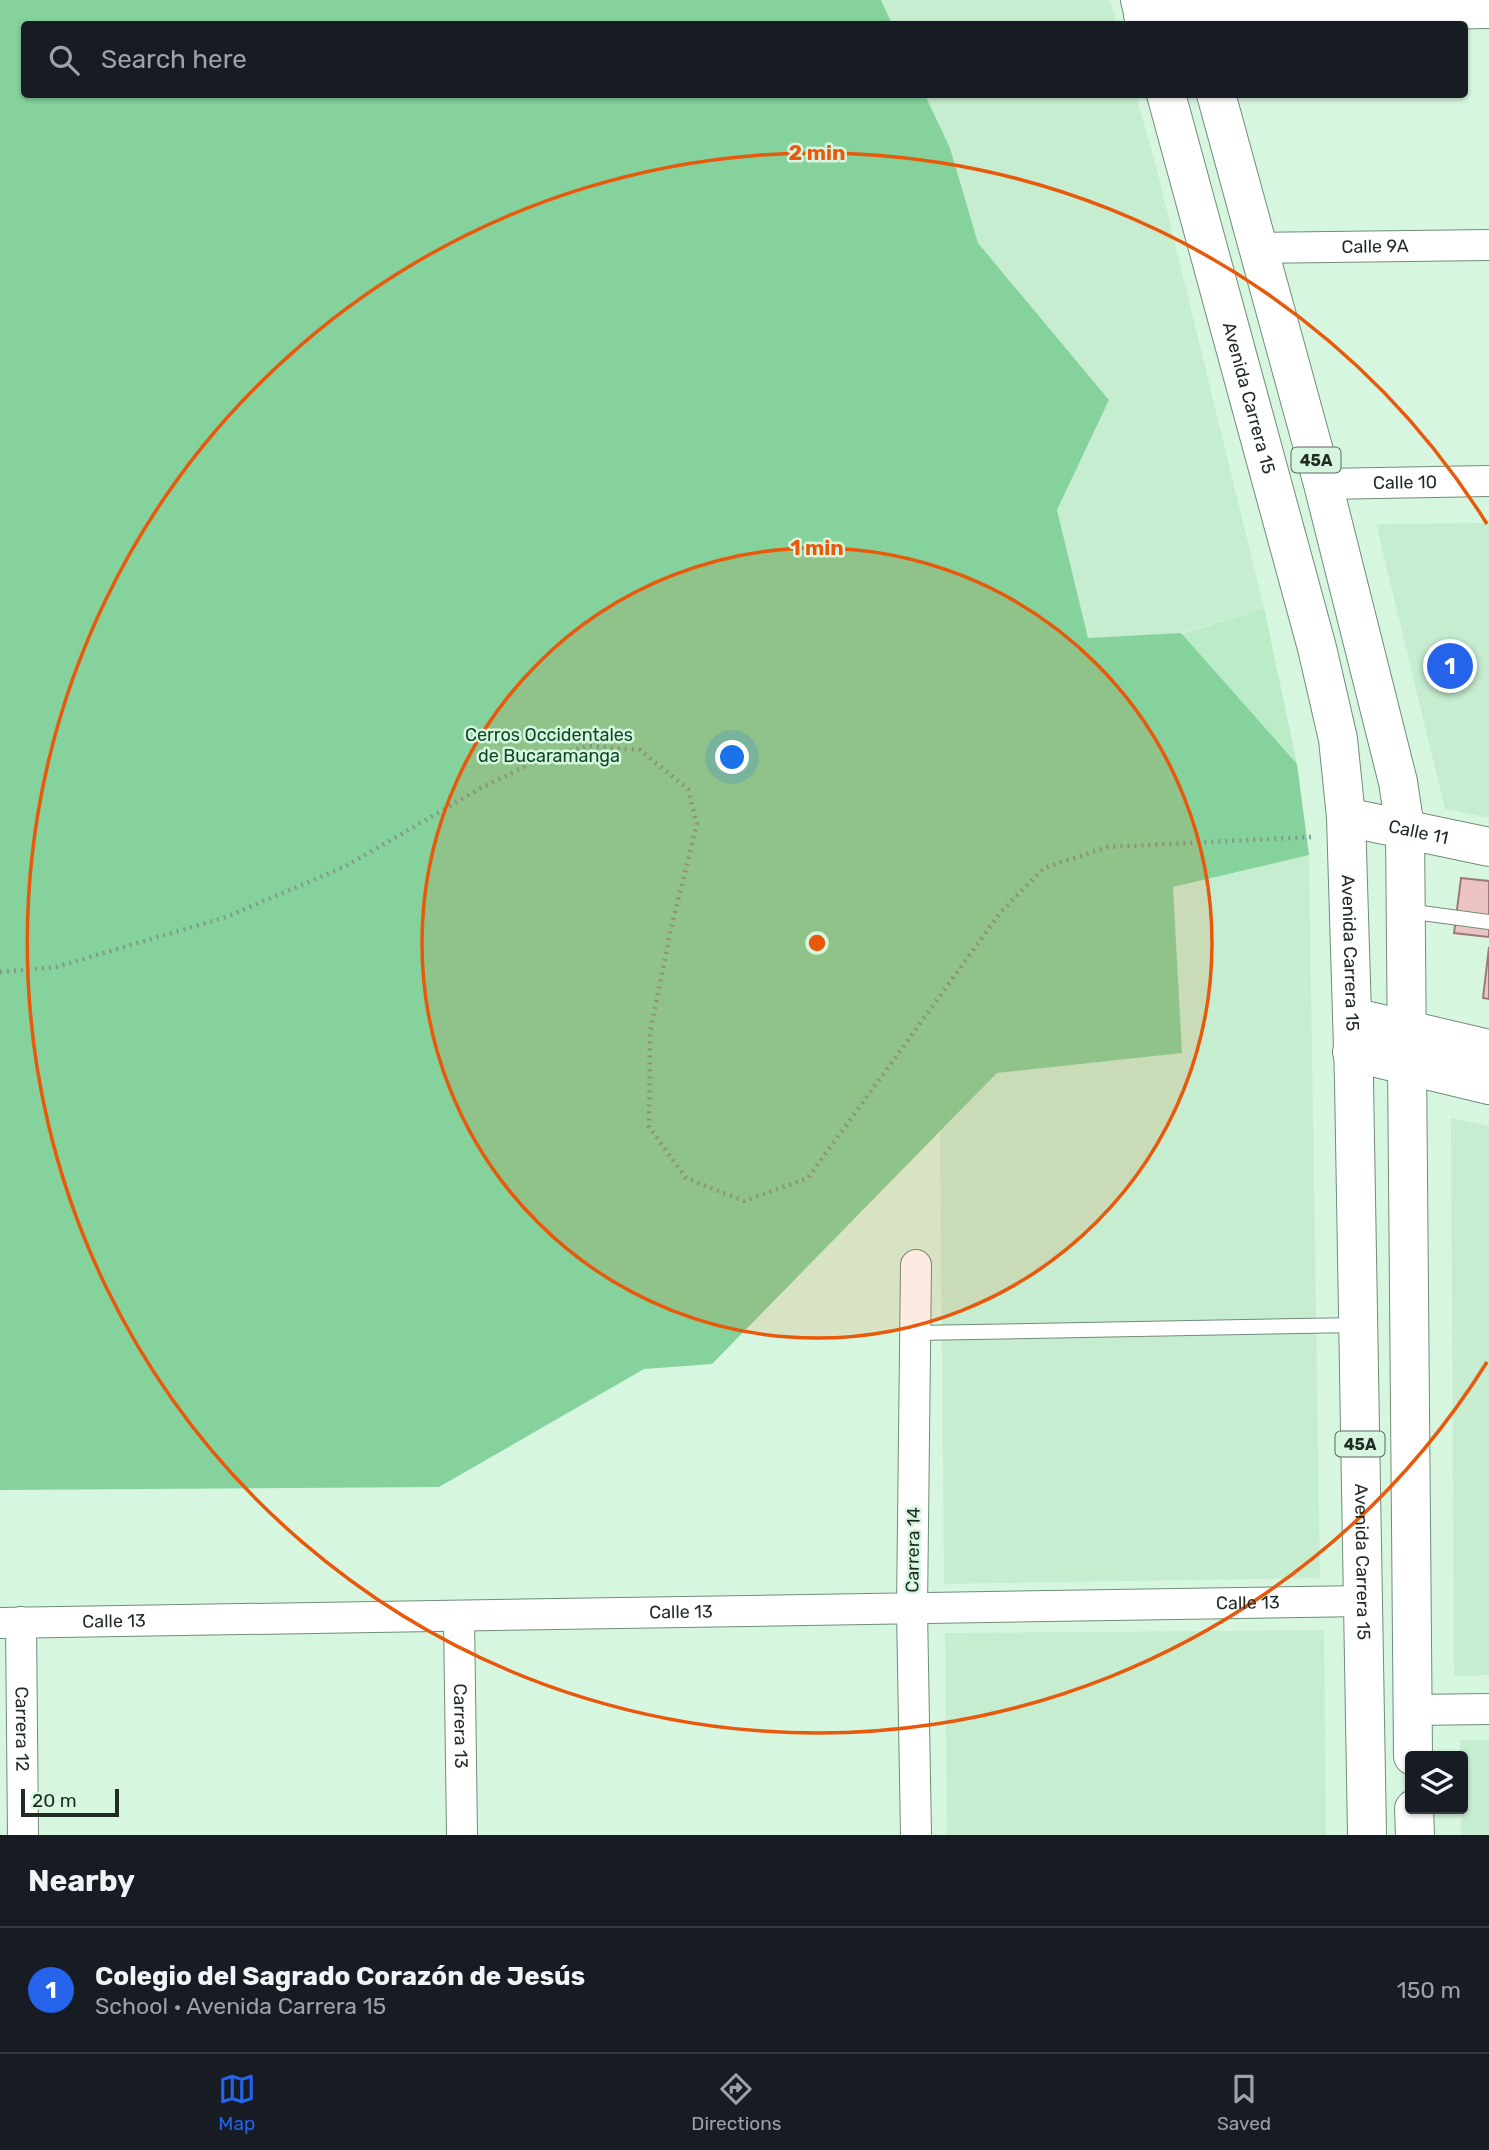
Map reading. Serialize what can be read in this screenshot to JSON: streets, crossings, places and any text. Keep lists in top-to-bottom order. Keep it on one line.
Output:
{"streets":{"main road":["Avenida Carrera 15","45A","Calle 11"],"street":["Calle 9A","Calle 10","Carrera 14","Calle 13","Carrera 13","Carrera 12"]},"crossings":[["Calle 9A","45A"],["Avenida Carrera 15","Calle 11"],["Avenida Carrera 15","Calle 13"],["45A","Calle 10"],["45A","Calle 11"],["Carrera 14","Calle 13"],["Calle 13","Carrera 13"],["Calle 13","Carrera 12"]],"parks":["Cerros Occidentales de Bucaramanga"],"scale_bar":"20 m","page":{"search":"Search here","pins":"1","scale":"20 m","heading":"Nearby","list":[{"mark":"1","name":"Colegio del Sagrado Corazón de Jesús","note":"School · Avenida Carrera 15","value":"150 m"}],"nav":["Map","Directions","Saved"]},"rings":["2 min","1 min"]}
